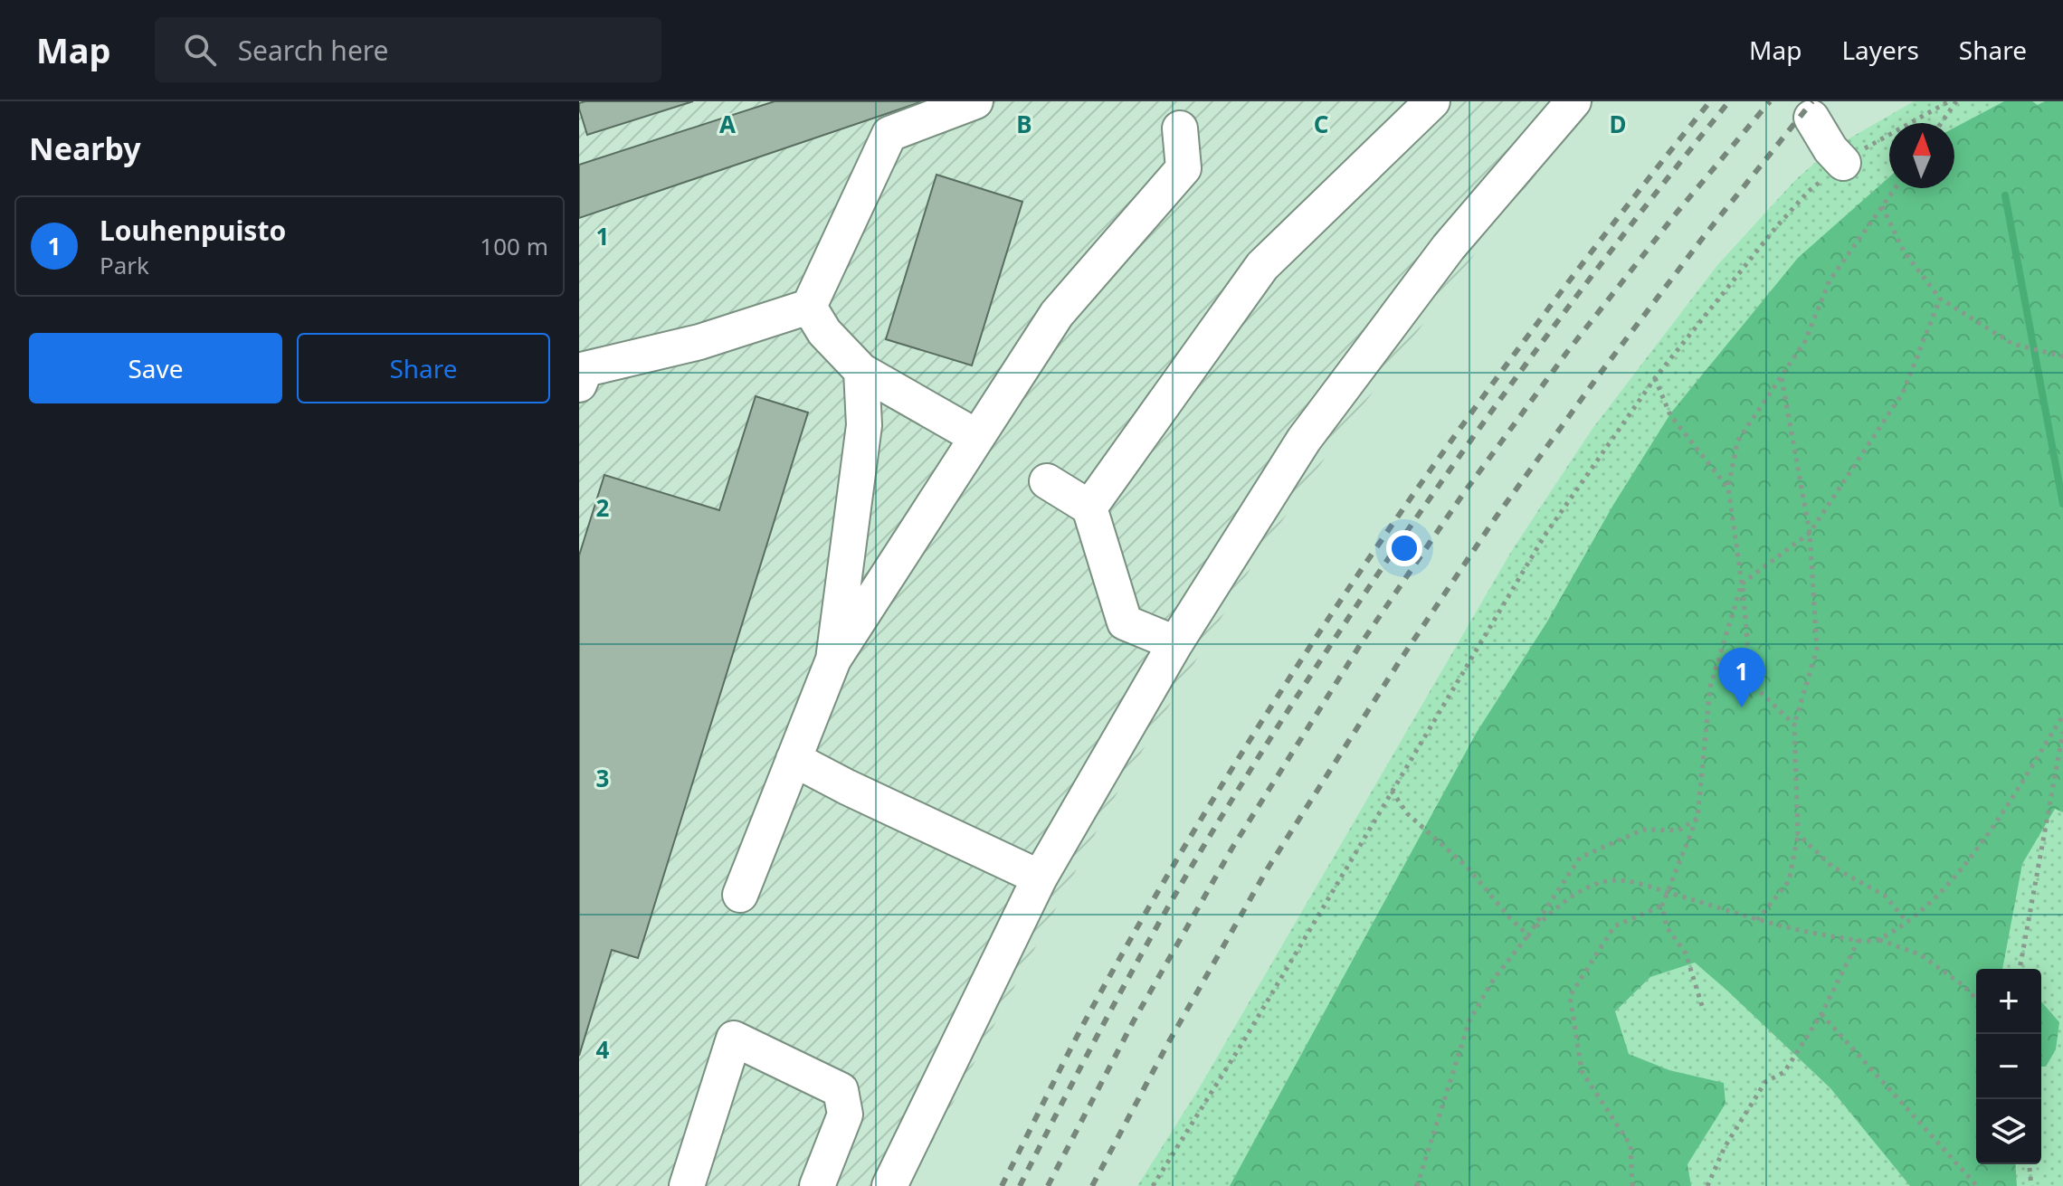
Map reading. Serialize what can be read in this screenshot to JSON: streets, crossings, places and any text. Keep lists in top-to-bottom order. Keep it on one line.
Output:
{"north":"top","page":{"header":"Map","search":"Search here","nav":["Map","Layers","Share"],"heading":"Nearby","list":[{"mark":"1","name":"Louhenpuisto","note":"Park","value":"100 m"}],"buttons":["Save","Share"],"pins":"1","map_buttons":["+","−"]},"grid":{"columns":["A","B","C","D"],"rows":["1","2","3","4"]}}
